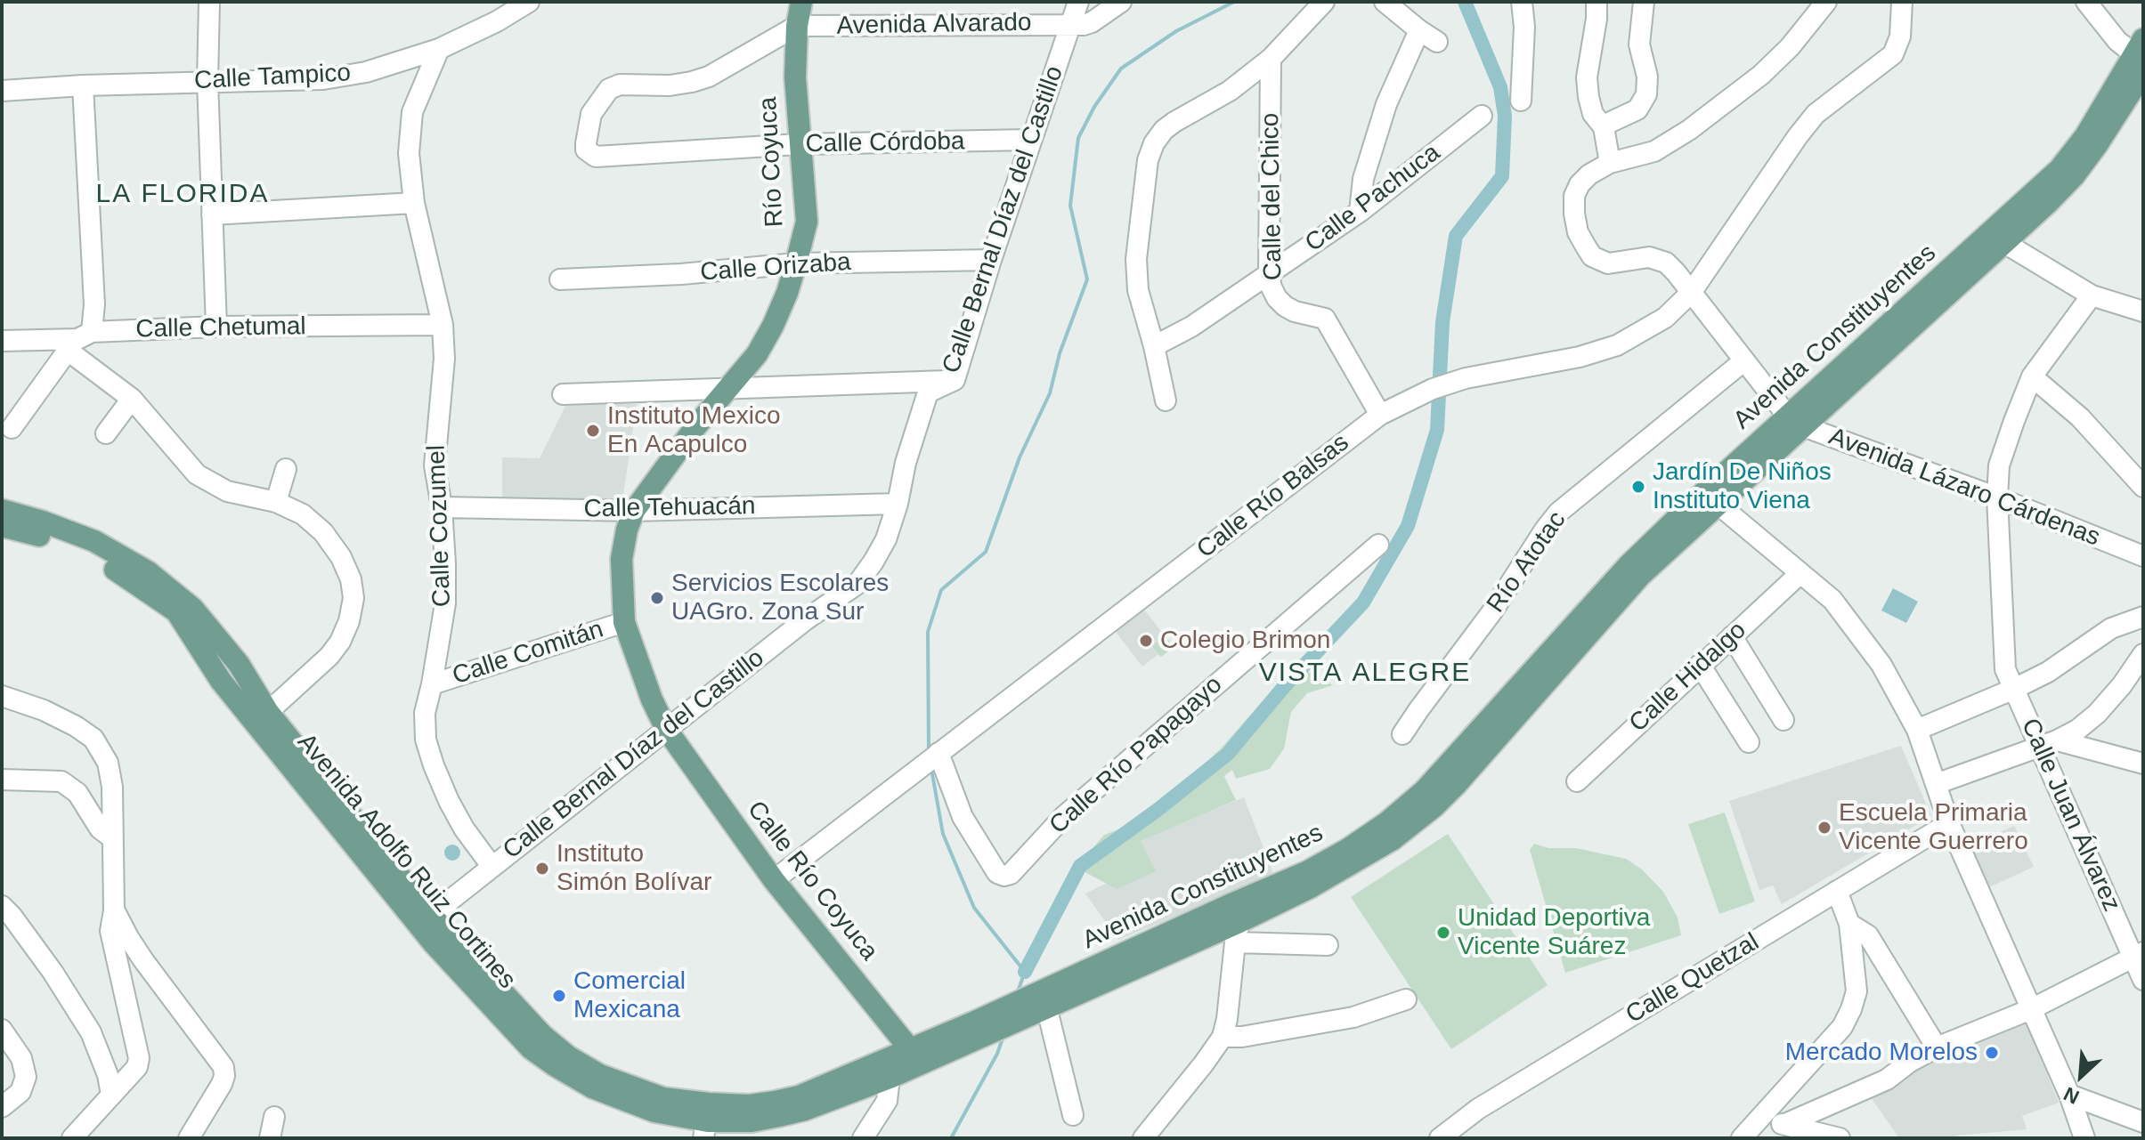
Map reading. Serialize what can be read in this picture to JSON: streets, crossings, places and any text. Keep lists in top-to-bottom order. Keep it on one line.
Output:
{"streets":{"main road":["Río Coyuca","Avenida Constituyentes","Avenida Adolfo Ruiz Cortines","Calle Río Coyuca"],"street":["Avenida Alvarado","Calle Tampico","Calle Córdoba","Calle del Chico","Calle Pachuca","Calle Bernal Díaz del Castillo","Calle Orizaba","Calle Chetumal","Avenida Lázaro Cárdenas","Calle Río Balsas","Calle Tehuacán","Calle Cozumel","Río Atotac","Calle Comitán","Calle Hidalgo","Calle Río Papagayo","Calle Juan Álvarez","Calle Quetzal"]},"crossings":[["Avenida Alvarado","Calle Córdoba"],["Avenida Alvarado","Río Coyuca"],["Avenida Alvarado","Calle Bernal Díaz del Castillo"],["Calle Tampico","Calle Cozumel"],["Calle Córdoba","Río Coyuca"],["Calle Córdoba","Calle Bernal Díaz del Castillo"],["Río Coyuca","Calle Bernal Díaz del Castillo"],["Río Coyuca","Calle Orizaba"],["Río Coyuca","Calle Tehuacán"],["Río Coyuca","Calle Comitán"],["Río Coyuca","Calle Río Coyuca"],["Calle del Chico","Calle Pachuca"],["Calle del Chico","Calle Río Balsas"],["Calle Bernal Díaz del Castillo","Calle Orizaba"],["Calle Bernal Díaz del Castillo","Calle Tehuacán"],["Calle Bernal Díaz del Castillo","Calle Cozumel"],["Calle Bernal Díaz del Castillo","Avenida Adolfo Ruiz Cortines"],["Calle Bernal Díaz del Castillo","Calle Río Coyuca"],["Calle Chetumal","Calle Cozumel"],["Avenida Constituyentes","Avenida Lázaro Cárdenas"],["Avenida Constituyentes","Avenida Adolfo Ruiz Cortines"],["Avenida Lázaro Cárdenas","Calle Juan Álvarez"],["Calle Río Balsas","Calle Río Papagayo"],["Calle Río Balsas","Calle Río Coyuca"],["Calle Tehuacán","Calle Cozumel"],["Calle Cozumel","Calle Comitán"],["Avenida Adolfo Ruiz Cortines","Calle Río Coyuca"]],"districts":["LA FLORIDA","VISTA ALEGRE"],"places":["Instituto Mexico En Acapulco","Jardín De Niños Instituto Viena","Servicios Escolares UAGro. Zona Sur","Colegio Brimon","Escuela Primaria Vicente Guerrero","Instituto Simón Bolívar","Unidad Deportiva Vicente Suárez","Comercial Mexicana","Mercado Morelos"],"north":"bottom left"}
